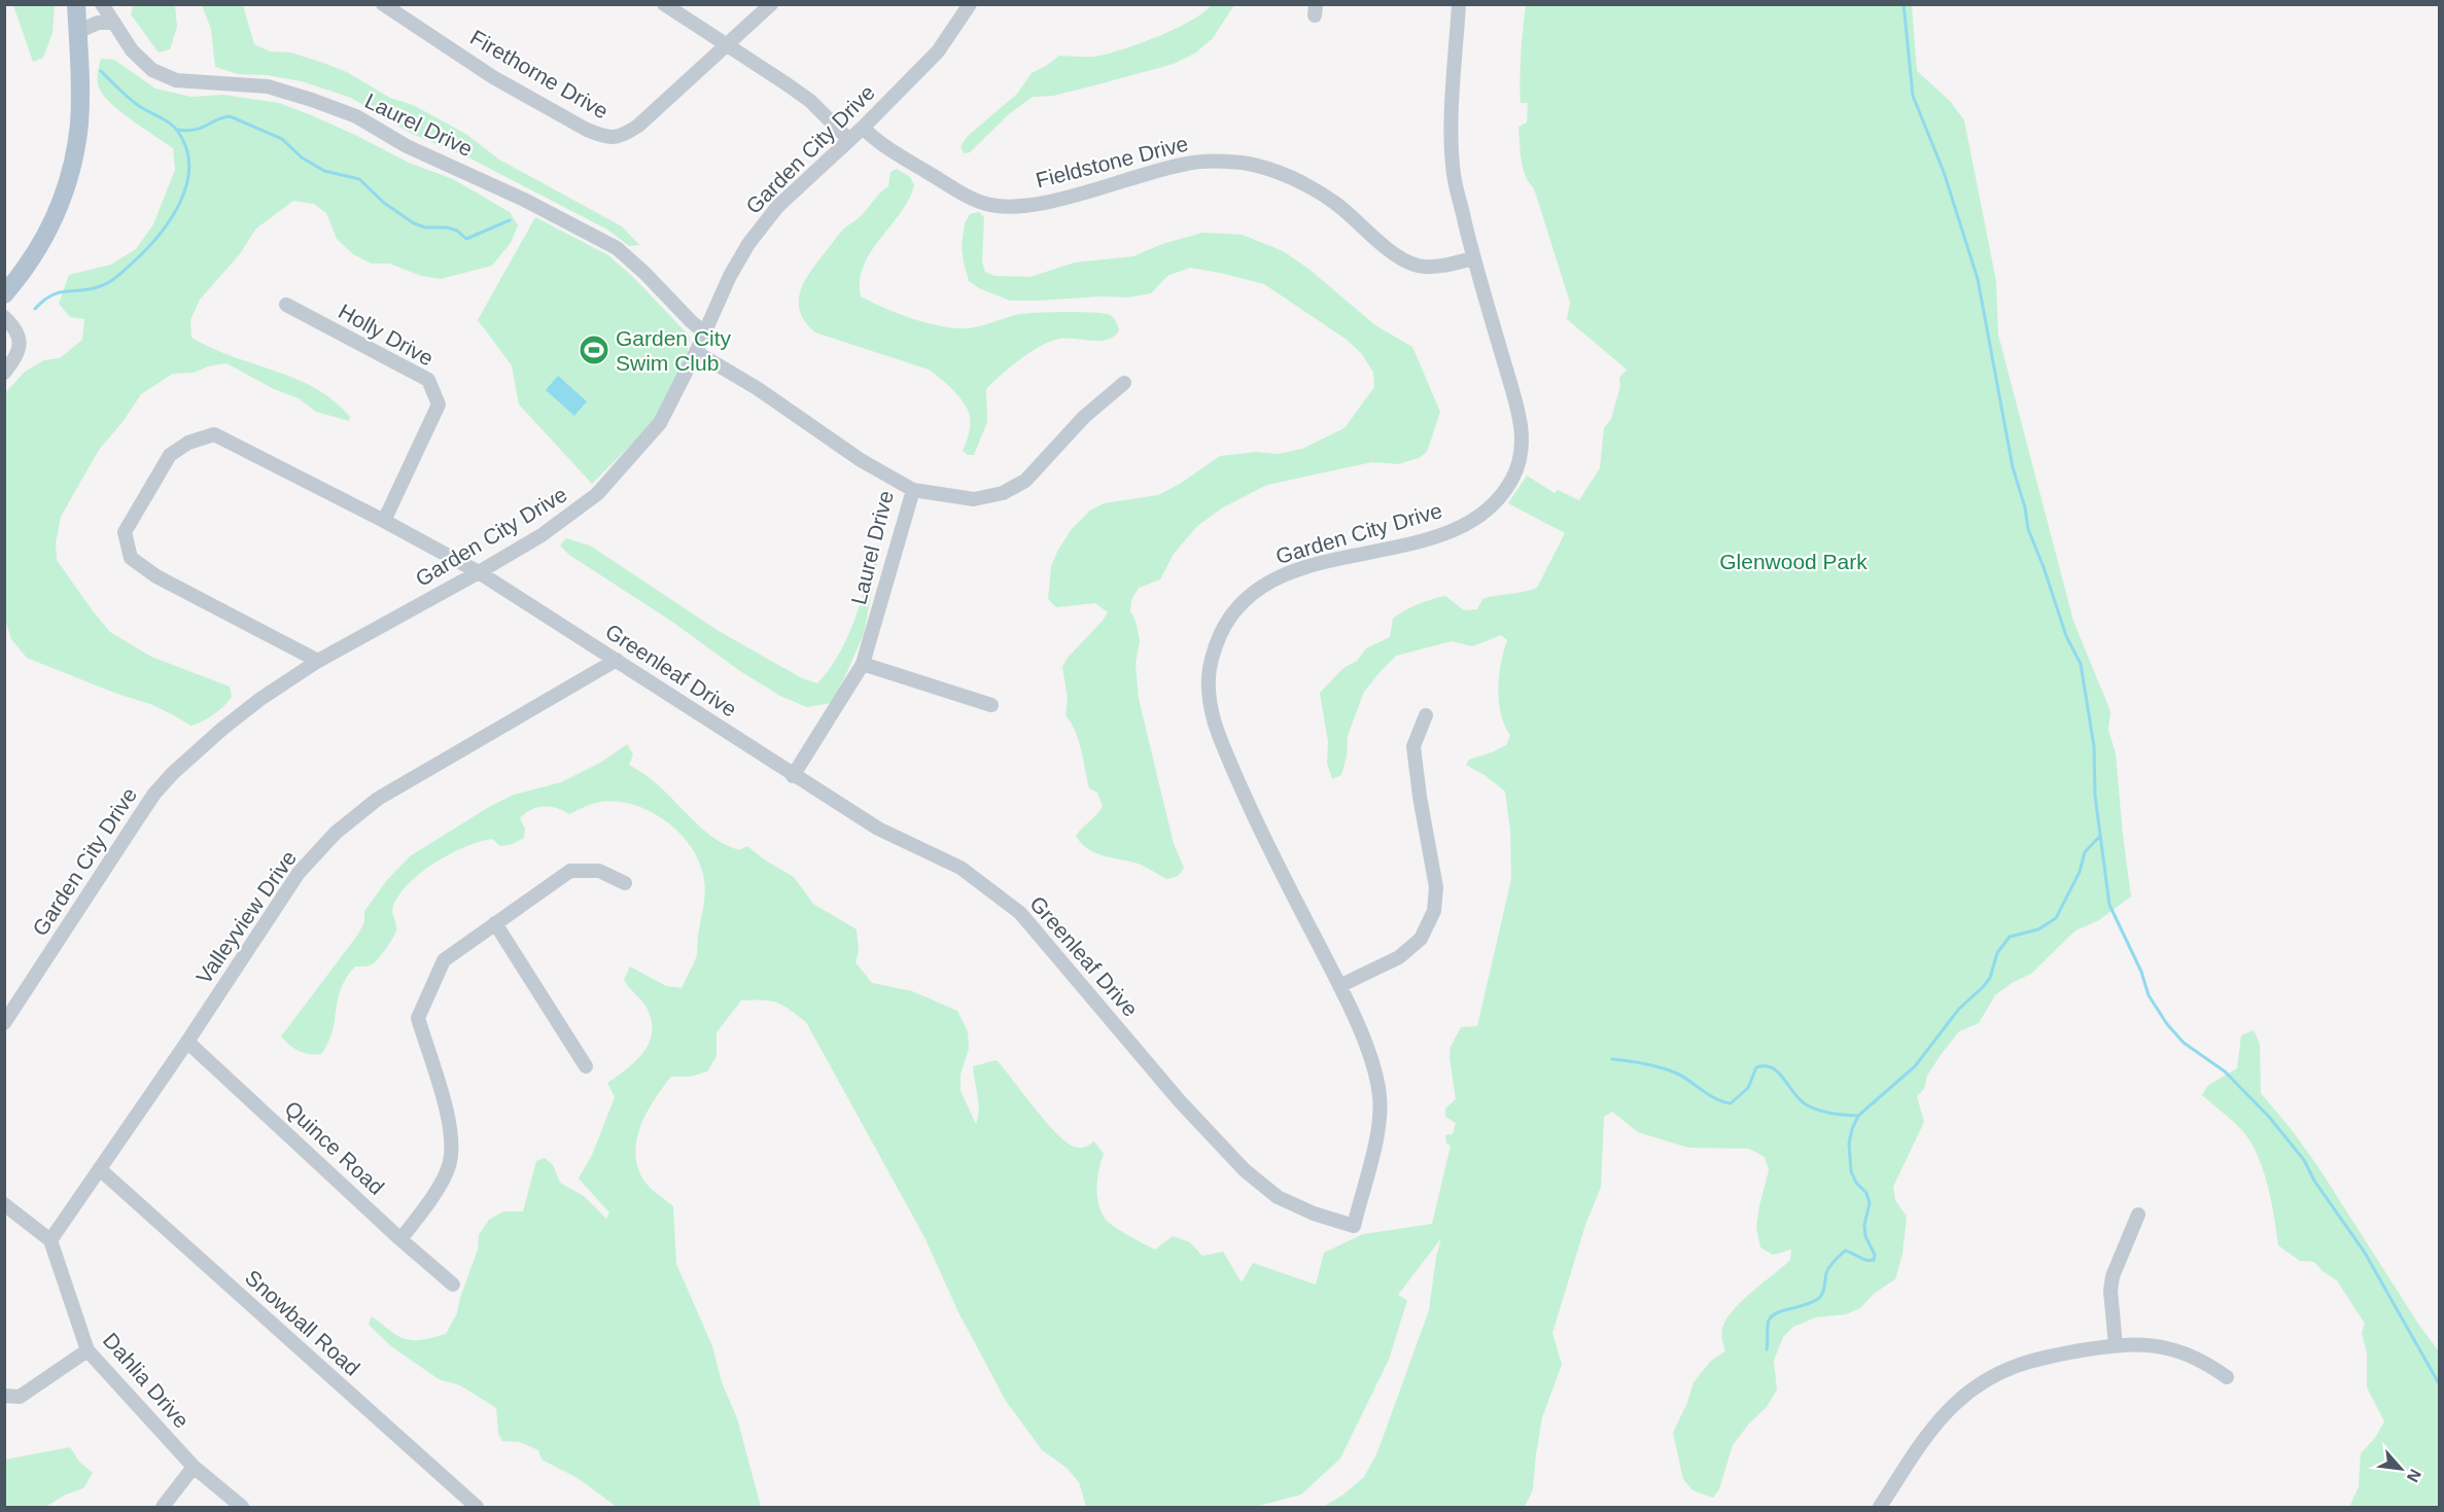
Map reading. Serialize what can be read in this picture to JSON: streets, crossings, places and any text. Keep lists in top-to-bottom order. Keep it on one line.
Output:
{"streets":{"street":["Firethorne Drive","Laurel Drive","Garden City Drive","Fieldstone Drive","Holly Drive","Greenleaf Drive","Valleyview Drive","Quince Road","Snowball Road","Dahlia Drive"]},"crossings":[["Laurel Drive","Garden City Drive"],["Laurel Drive","Greenleaf Drive"],["Garden City Drive","Fieldstone Drive"],["Garden City Drive","Greenleaf Drive"],["Holly Drive","Greenleaf Drive"],["Greenleaf Drive","Valleyview Drive"],["Valleyview Drive","Quince Road"],["Valleyview Drive","Snowball Road"],["Valleyview Drive","Dahlia Drive"]],"parks":["Glenwood Park"],"places":{"sports":["Garden City Swim Club"]},"north":"bottom right"}
